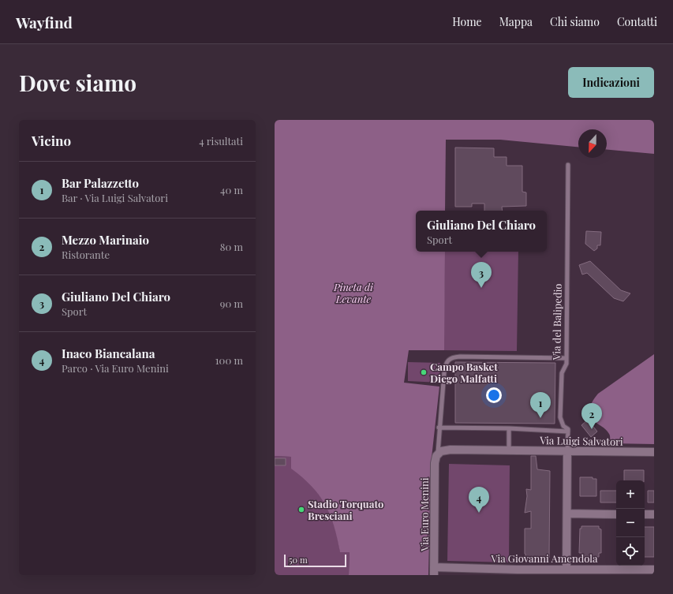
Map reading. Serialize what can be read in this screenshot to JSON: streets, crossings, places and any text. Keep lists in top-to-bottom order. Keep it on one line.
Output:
{"streets":{"street":["Via Luigi Salvatori","Via Euro Menini","Via Giovanni Amendola"],"lane":["Via del Balipedio"]},"crossings":[["Via del Balipedio","Via Luigi Salvatori"],["Via Luigi Salvatori","Via Euro Menini"],["Via Euro Menini","Via Giovanni Amendola"]],"parks":["Pineta di Levante"],"places":["Campo Basket Diego Malfatti","Stadio Torquato Bresciani"],"scale_bar":"50 m","north":"bottom","page":{"header":"Wayfind","nav":["Home","Mappa","Chi siamo","Contatti"],"buttons":"Indicazioni","title":"Dove siamo","heading":["Vicino","4 risultati"],"list":[{"mark":"1","name":"Bar Palazzetto","note":"Bar · Via Luigi Salvatori","value":"40 m"},{"mark":"2","name":"Mezzo Marinaio","note":"Ristorante","value":"80 m"},{"mark":"3","name":"Giuliano Del Chiaro","note":"Sport","value":"90 m"},{"mark":"4","name":"Inaco Biancalana","note":"Parco · Via Euro Menini","value":"100 m"}],"popup":["Giuliano Del Chiaro","Sport"],"pins":["3","1","2","4"],"map_buttons":["+","−"],"scale":"50 m"}}
